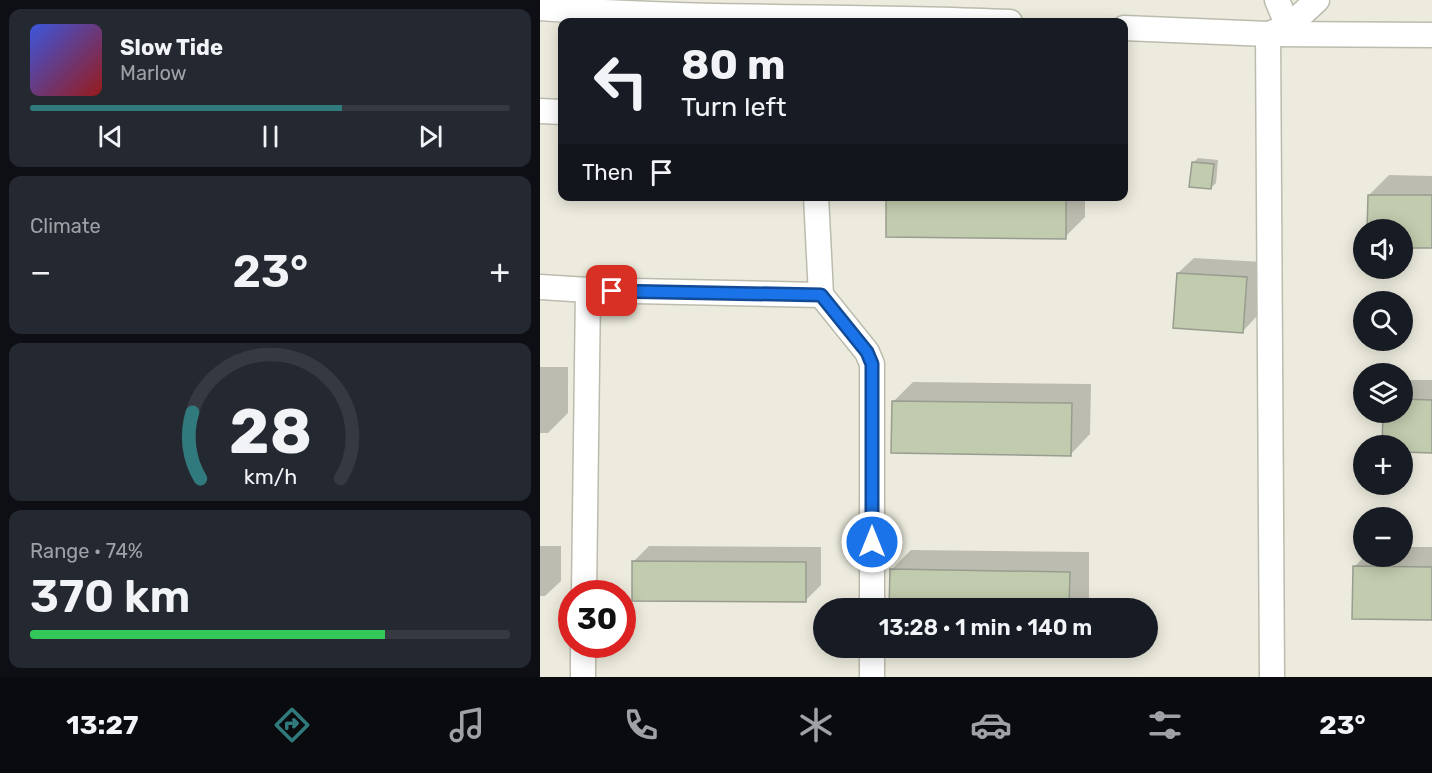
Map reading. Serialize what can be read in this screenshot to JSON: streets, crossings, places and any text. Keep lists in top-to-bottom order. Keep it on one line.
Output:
{"page":{"turn":["80 m","Turn left"],"song":["Slow Tide","Marlow"],"then":"Then","tile":["Climate",["Range · 74%","370 km"]],"map_buttons":["+","−"],"heat":["−","23°","+"],"limit":"30","trip":"13:28 · 1 min · 140 m","tabs":["13:27","23°"],"gauge":["28","km/h"]}}
